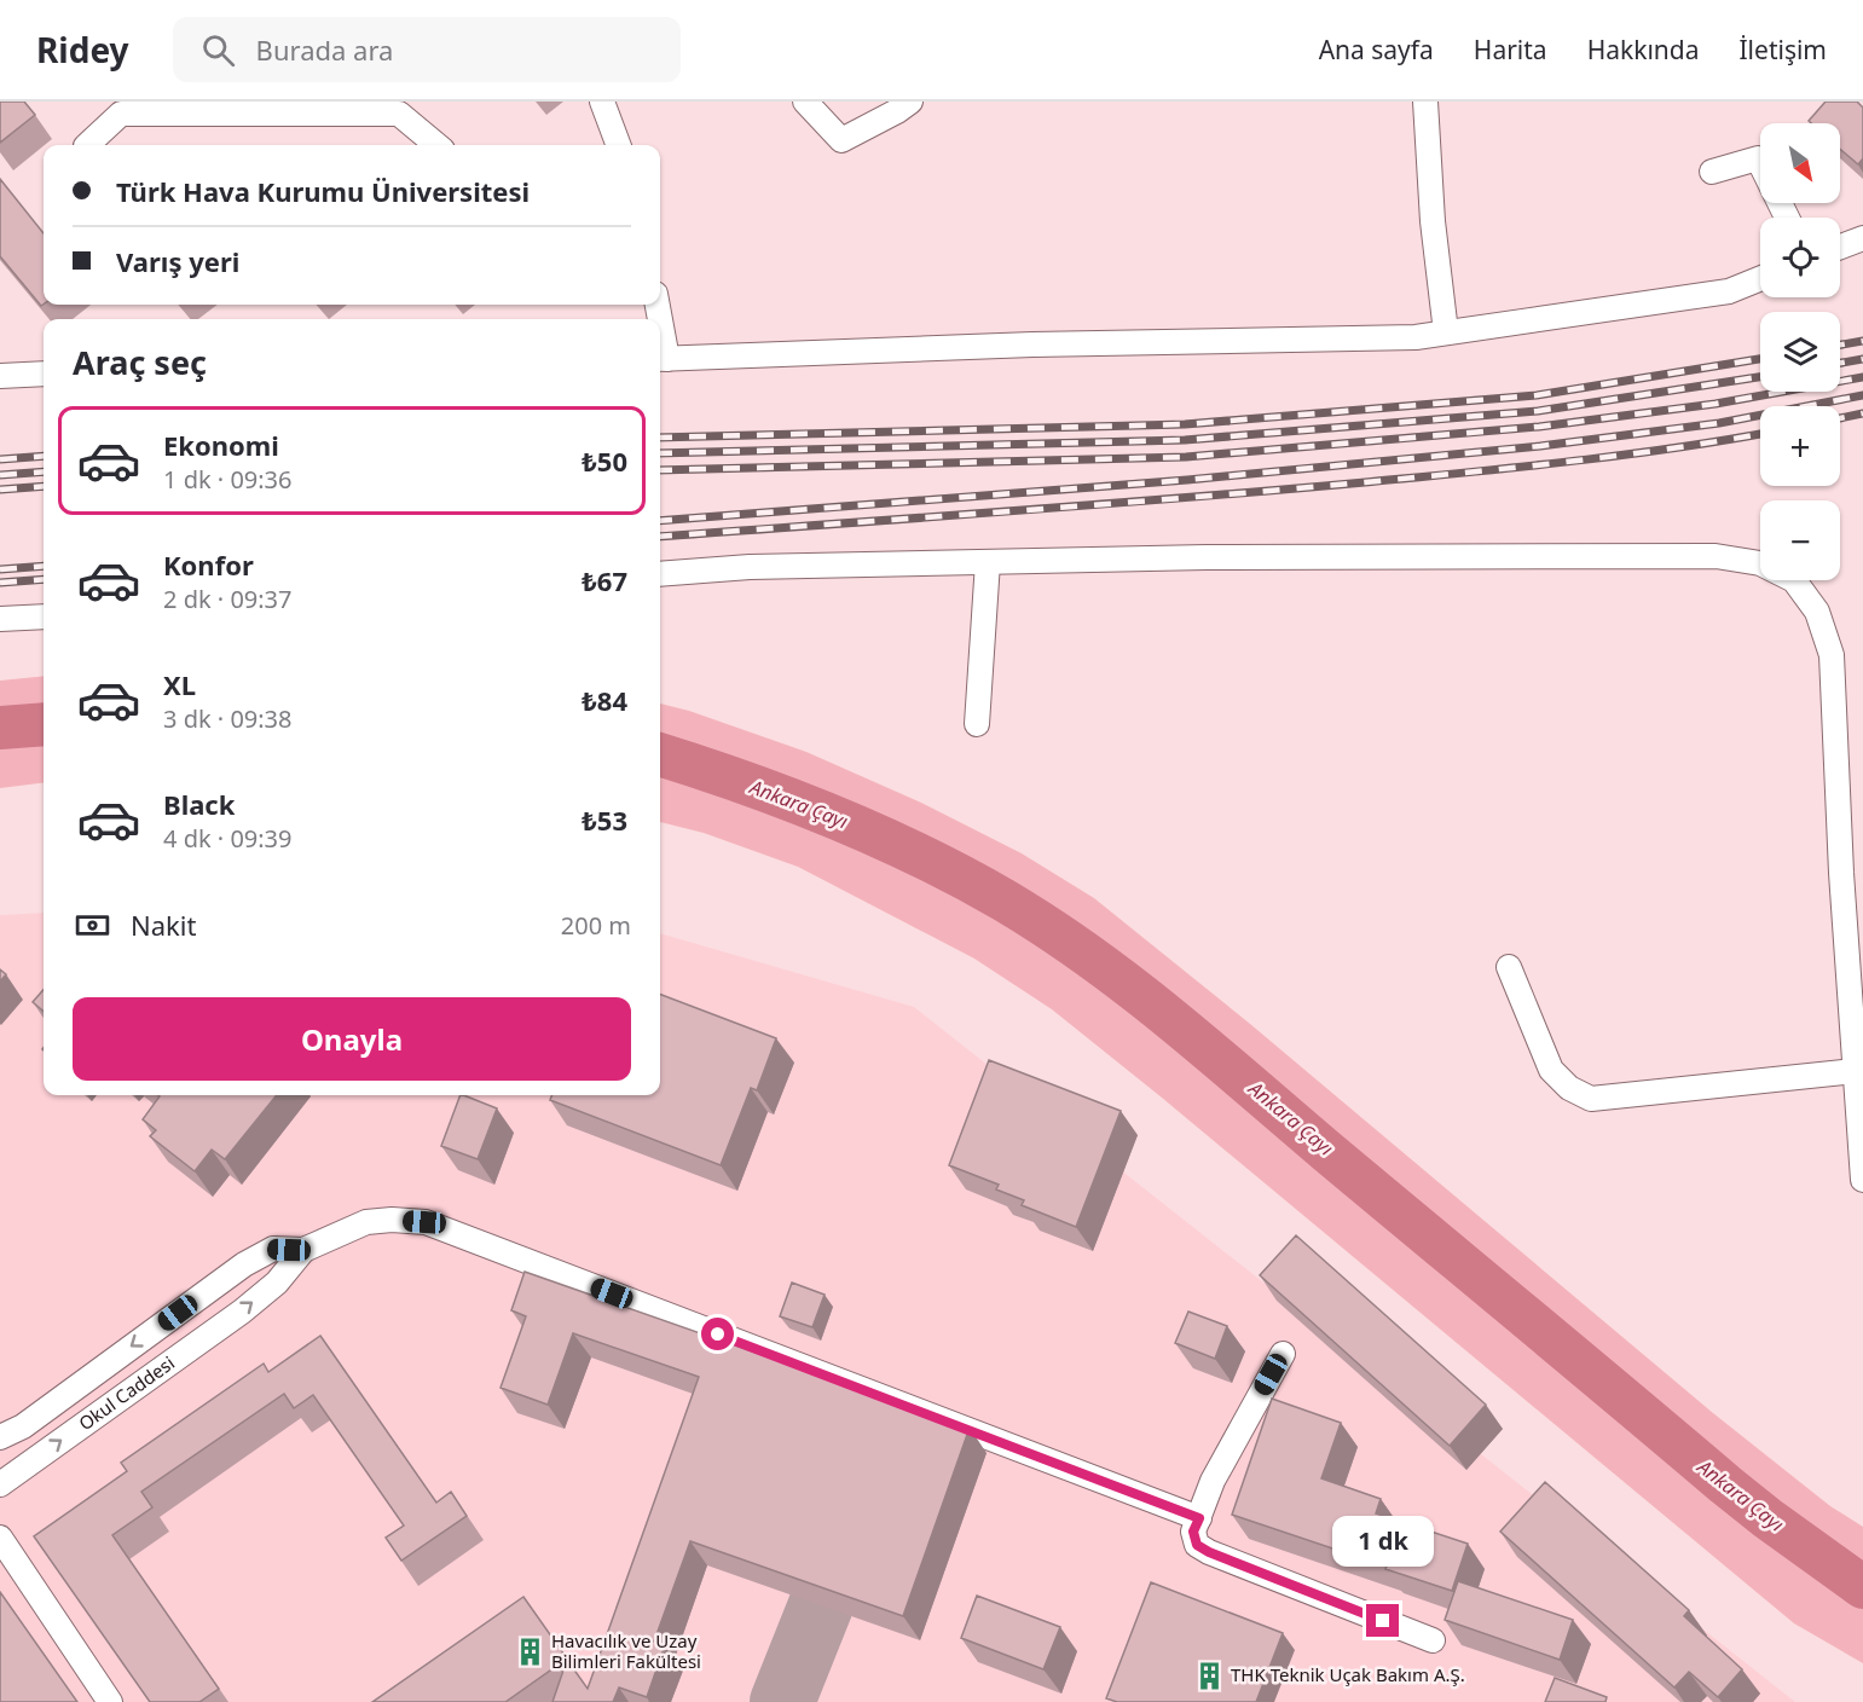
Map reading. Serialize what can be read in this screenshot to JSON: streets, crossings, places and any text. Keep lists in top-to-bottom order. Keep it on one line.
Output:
{"streets":{"street":["Okul Caddesi"]},"water":["Ankara Çayı"],"places":{"building":["Havacılık ve Uzay Bilimleri Fakültesi","THK Teknik Uçak Bakım A.Ş."]},"north":"bottom right","page":{"header":"Ridey","search":"Burada ara","nav":["Ana sayfa","Harita","Hakkında","İletişim"],"map_buttons":["+","−"],"banner":["Türk Hava Kurumu Üniversitesi","Varış yeri"],"heading":"Araç seç","list":[{"name":"Ekonomi","note":"1 dk · 09:36","value":"₺50"},{"name":"Konfor","note":"2 dk · 09:37","value":"₺67"},{"name":"XL","note":"3 dk · 09:38","value":"₺84"},{"name":"Black","note":"4 dk · 09:39","value":"₺53"}],"pay":["Nakit","200 m"],"buttons":"Onayla","bubble":"1 dk"}}
